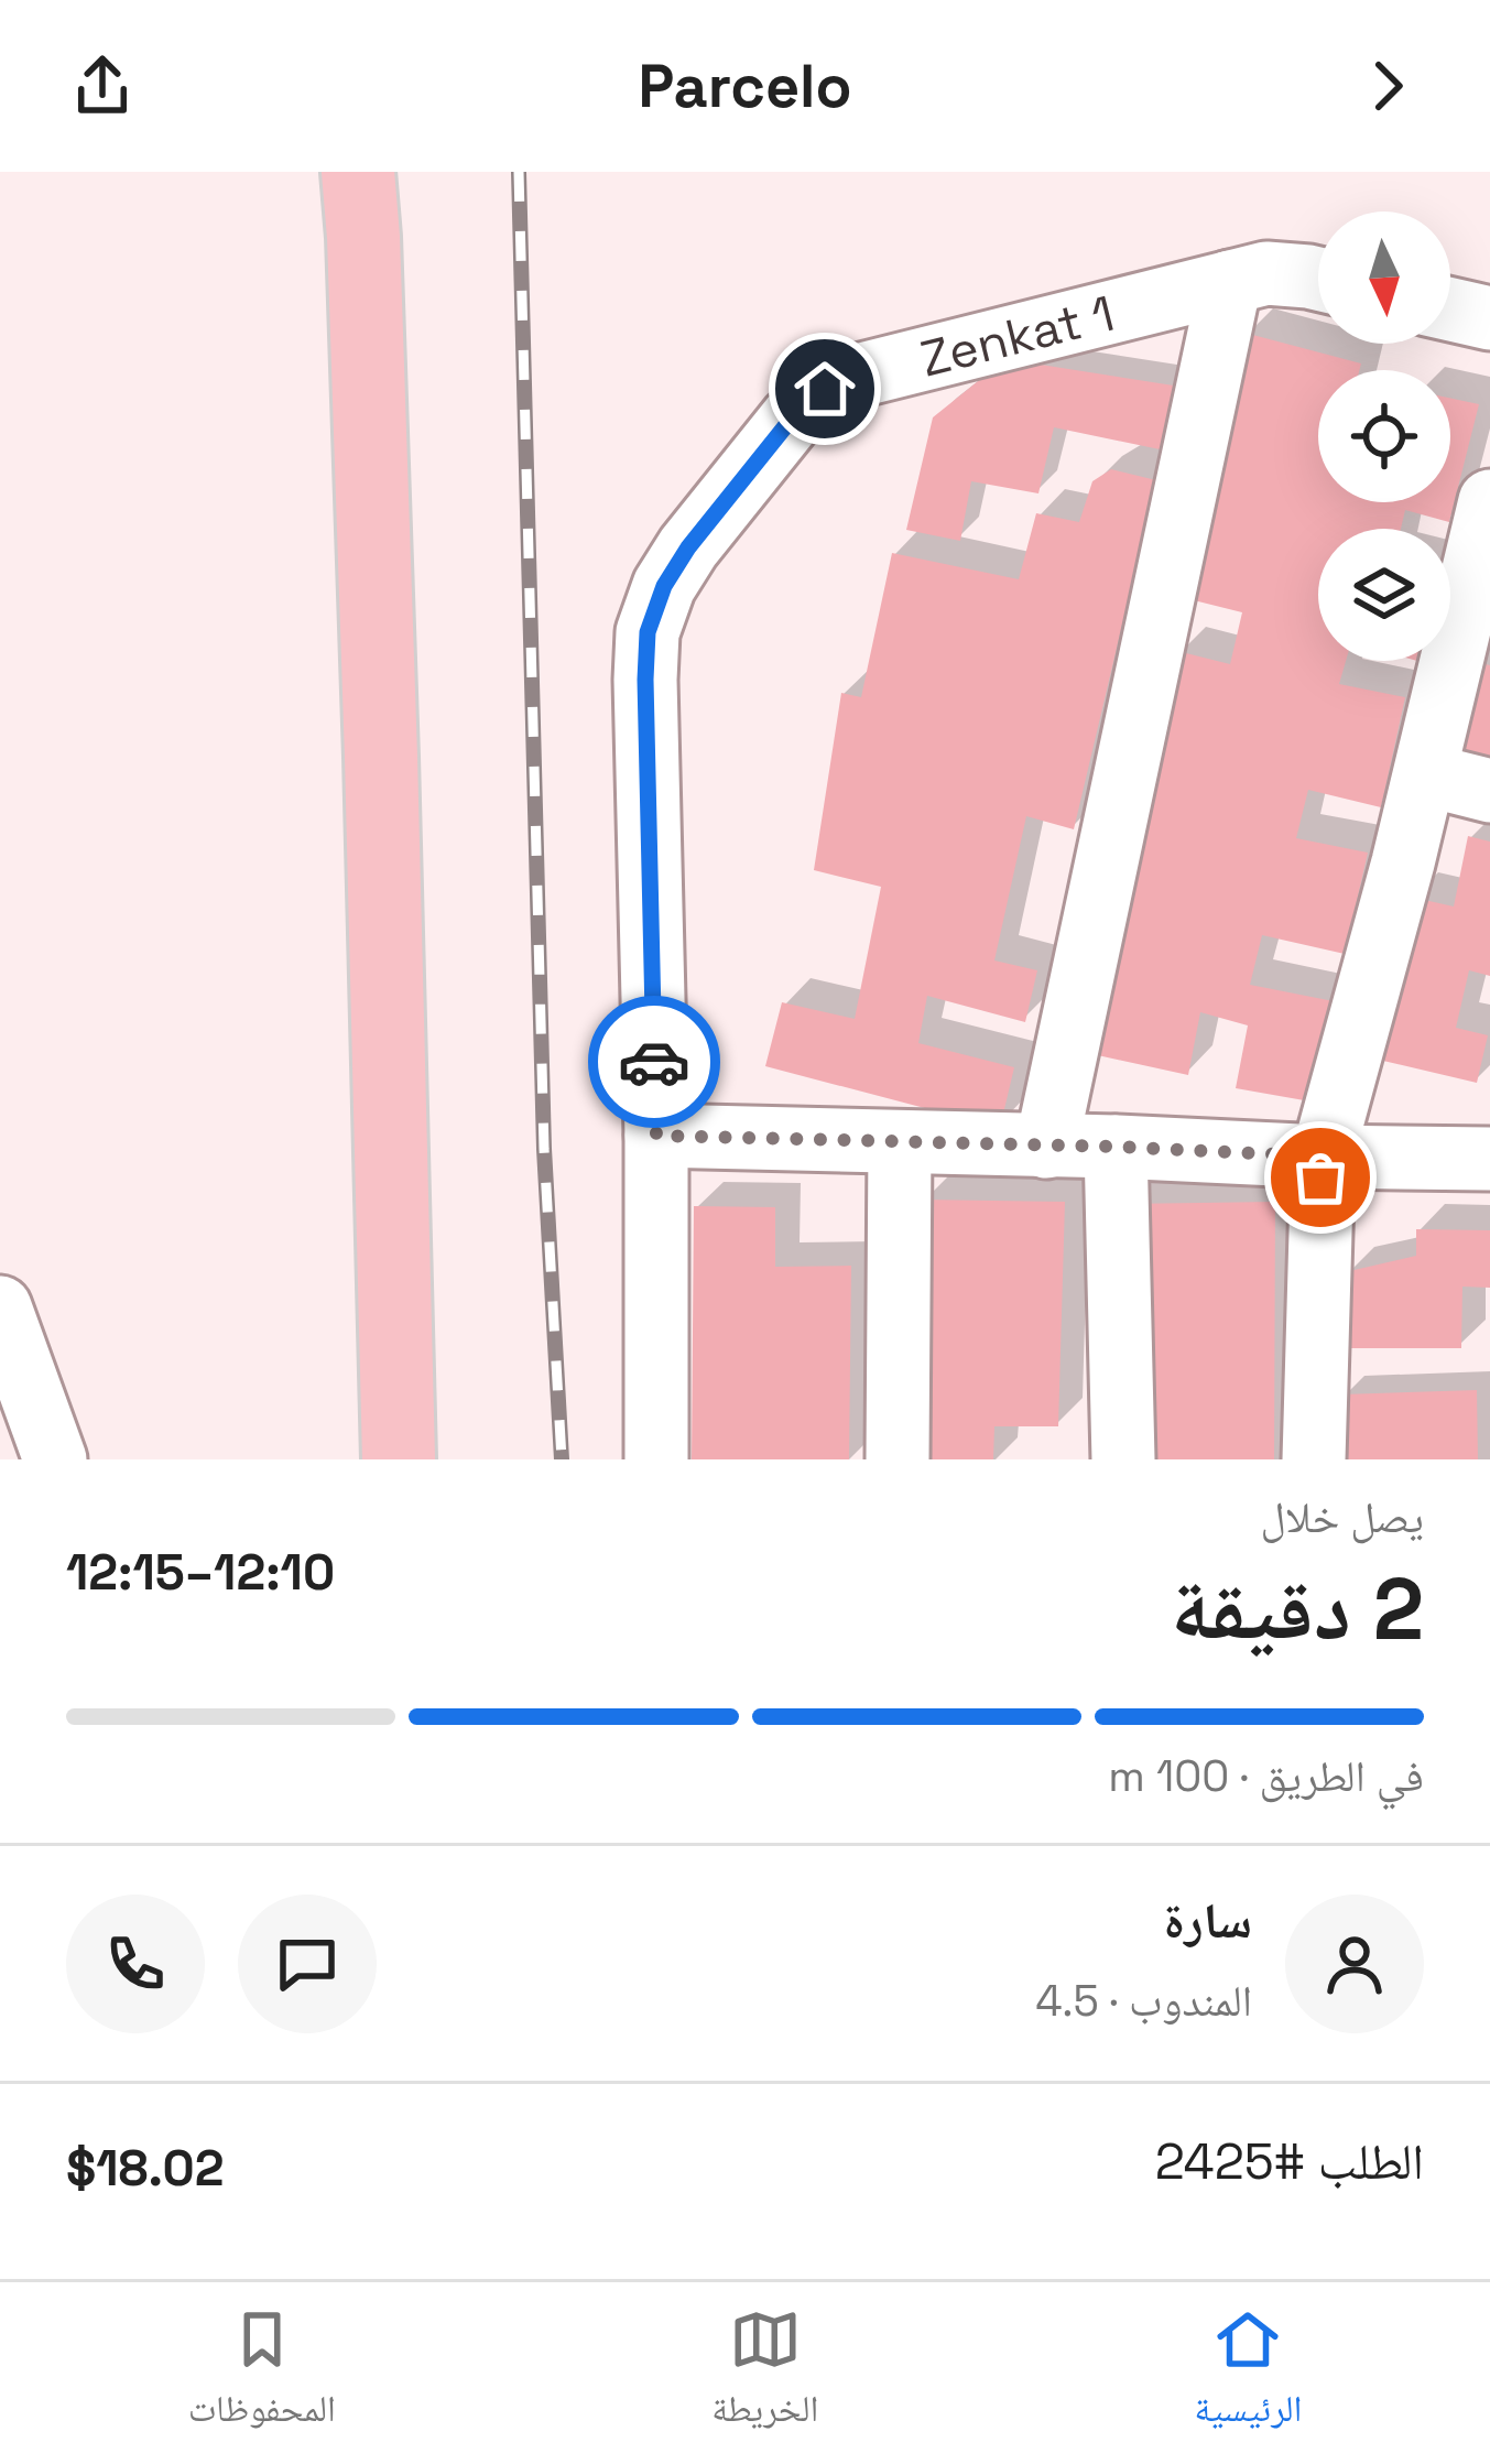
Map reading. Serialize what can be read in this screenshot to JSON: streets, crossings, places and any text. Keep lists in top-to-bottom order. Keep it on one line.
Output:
{"streets":{"street":["Zenkat 1"]},"north":"bottom","page":{"header":"Parcelo","heading":["2 دقيقة","يصل خلال","12:10–12:15"],"panel":["سارة","المندوب · 4.5","الطلب #2425","$18.02"],"bar":"في الطريق · 100 m","tabs":["الرئيسية","الخريطة","المحفوظات"]}}
